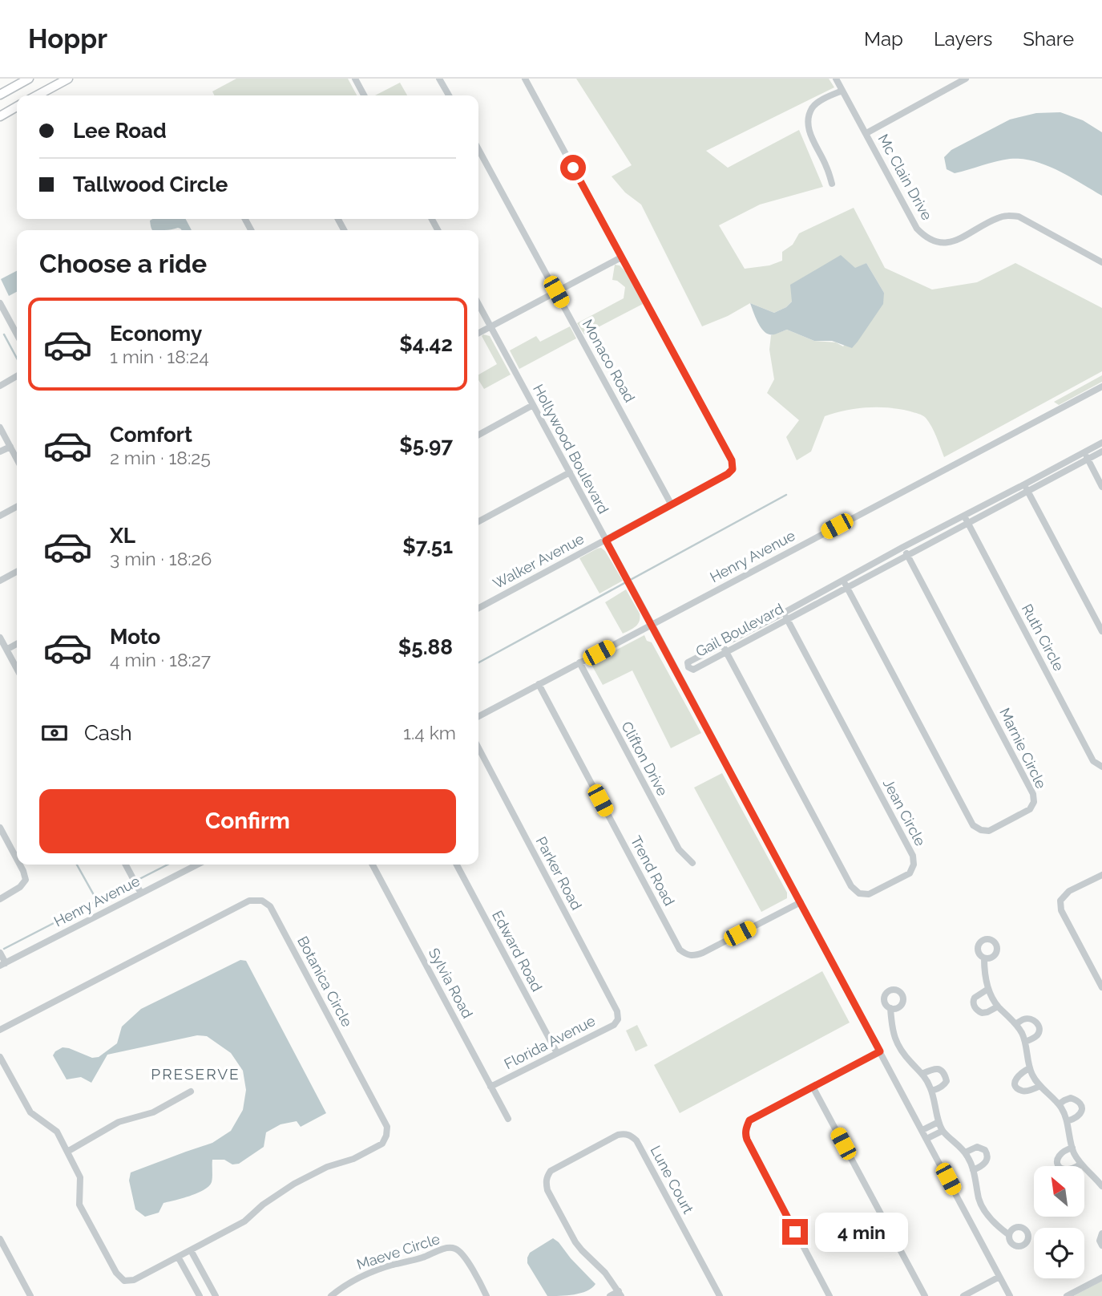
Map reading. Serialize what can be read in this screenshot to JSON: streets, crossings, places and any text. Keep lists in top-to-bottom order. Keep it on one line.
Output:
{"streets":{"street":["Mc Clain Drive","Monaco Road","Hollywood Boulevard","Henry Avenue","Walker Avenue","Gail Boulevard","Ruth Circle","Marnie Circle","Clifton Drive","Jean Circle","Trend Road","Parker Road","Edward Road","Botanica Circle","Sylvia Road","Florida Avenue","Lune Court","Maeve Circle"]},"crossings":[["Monaco Road","Walker Avenue"],["Hollywood Boulevard","Henry Avenue"],["Hollywood Boulevard","Walker Avenue"],["Hollywood Boulevard","Trend Road"],["Henry Avenue","Clifton Drive"],["Henry Avenue","Trend Road"],["Gail Boulevard","Ruth Circle"],["Gail Boulevard","Marnie Circle"],["Gail Boulevard","Jean Circle"],["Parker Road","Florida Avenue"],["Edward Road","Florida Avenue"],["Sylvia Road","Florida Avenue"]],"districts":["PRESERVE"],"north":"top left","page":{"header":"Hoppr","nav":["Map","Layers","Share"],"banner":["Lee Road","Tallwood Circle"],"heading":"Choose a ride","list":[{"name":"Economy","note":"1 min · 18:24","value":"$4.42"},{"name":"Comfort","note":"2 min · 18:25","value":"$5.97"},{"name":"XL","note":"3 min · 18:26","value":"$7.51"},{"name":"Moto","note":"4 min · 18:27","value":"$5.88"}],"pay":["Cash","1.4 km"],"buttons":"Confirm","bubble":"4 min"}}
